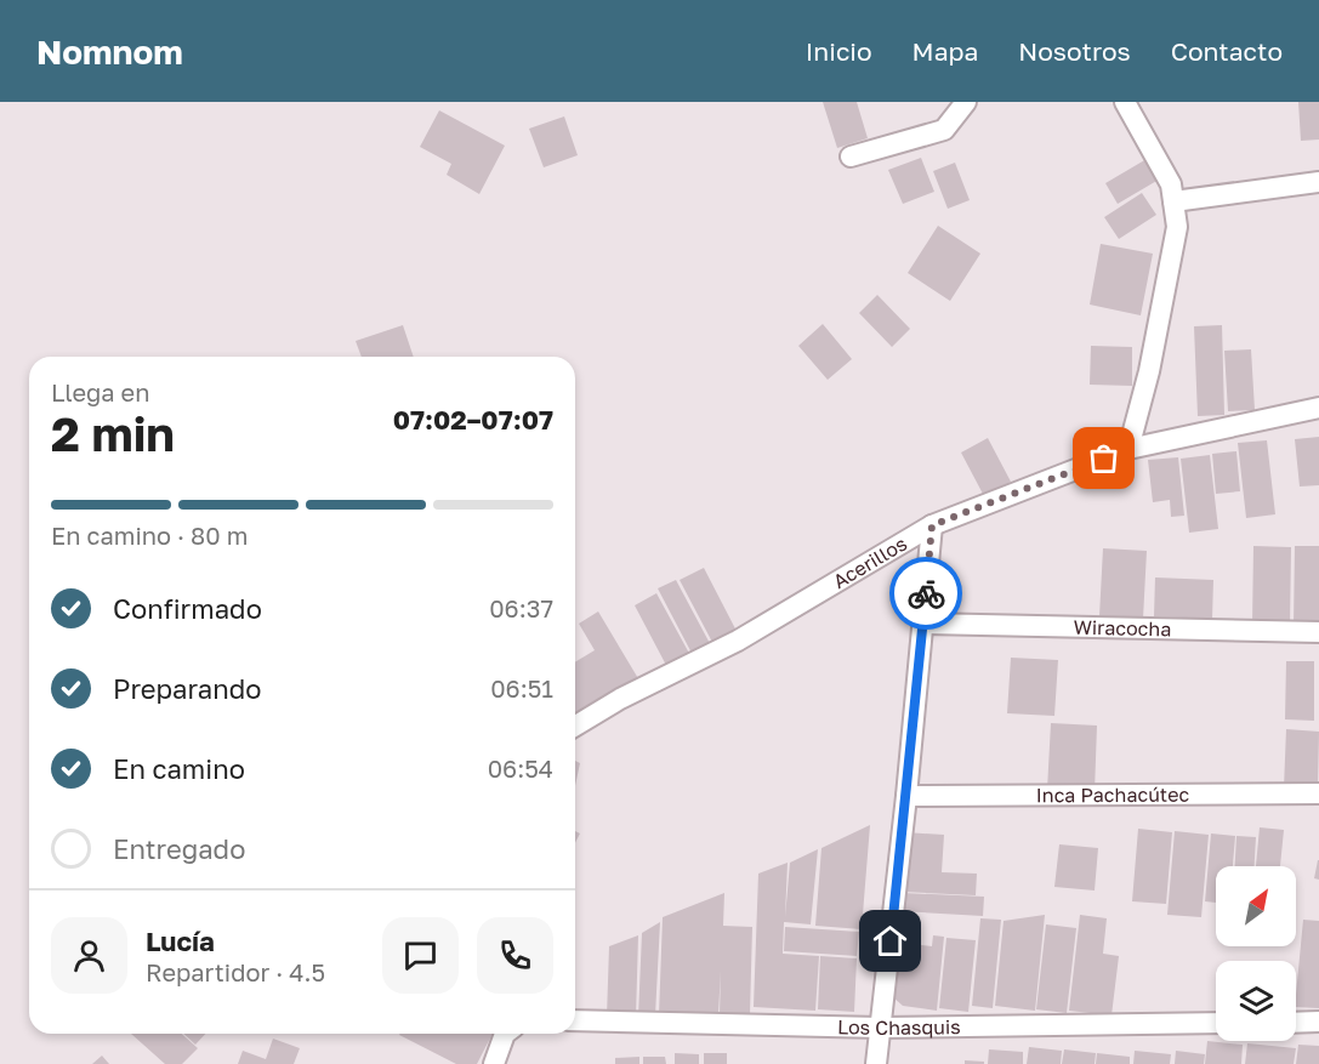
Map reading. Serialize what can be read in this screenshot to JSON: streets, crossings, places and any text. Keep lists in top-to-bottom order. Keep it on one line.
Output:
{"streets":{"street":["Acerillos","Wiracocha","Inca Pachacútec","Los Chasquis"]},"north":"top right","page":{"header":"Nomnom","nav":["Inicio","Mapa","Nosotros","Contacto"],"heading":["2 min","Llega en","07:02–07:07"],"panel":["Lucía","Repartidor · 4.5"],"bar":"En camino · 80 m","list":[["Confirmado","06:37"],["Preparando","06:51"],["En camino","06:54"],"Entregado"]}}
